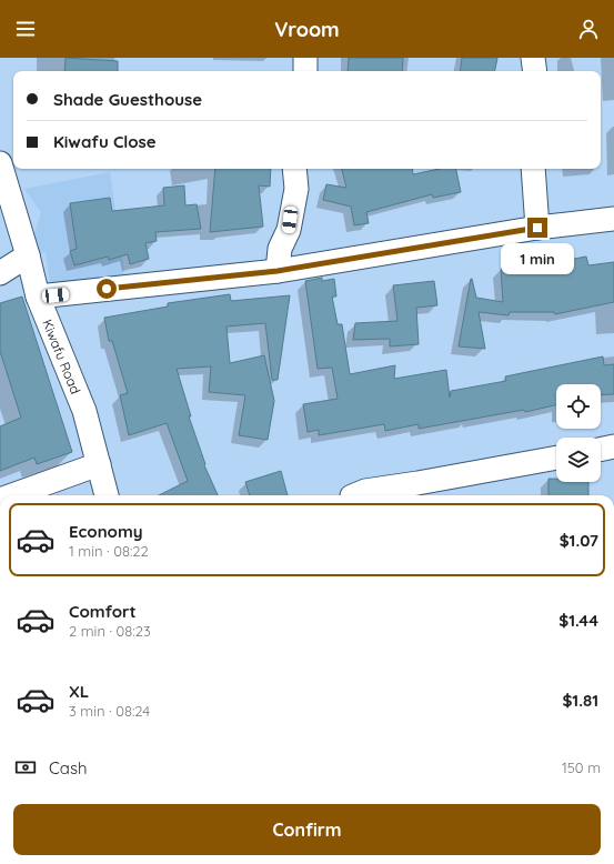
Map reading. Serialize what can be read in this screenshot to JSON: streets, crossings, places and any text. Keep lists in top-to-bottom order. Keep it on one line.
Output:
{"streets":{"street":["Kiwafu Road"]},"page":{"header":"Vroom","banner":["Shade Guesthouse","Kiwafu Close"],"bubble":"1 min","list":[{"name":"Economy","note":"1 min · 08:22","value":"$1.07"},{"name":"Comfort","note":"2 min · 08:23","value":"$1.44"},{"name":"XL","note":"3 min · 08:24","value":"$1.81"}],"pay":["Cash","150 m"],"buttons":"Confirm"}}
